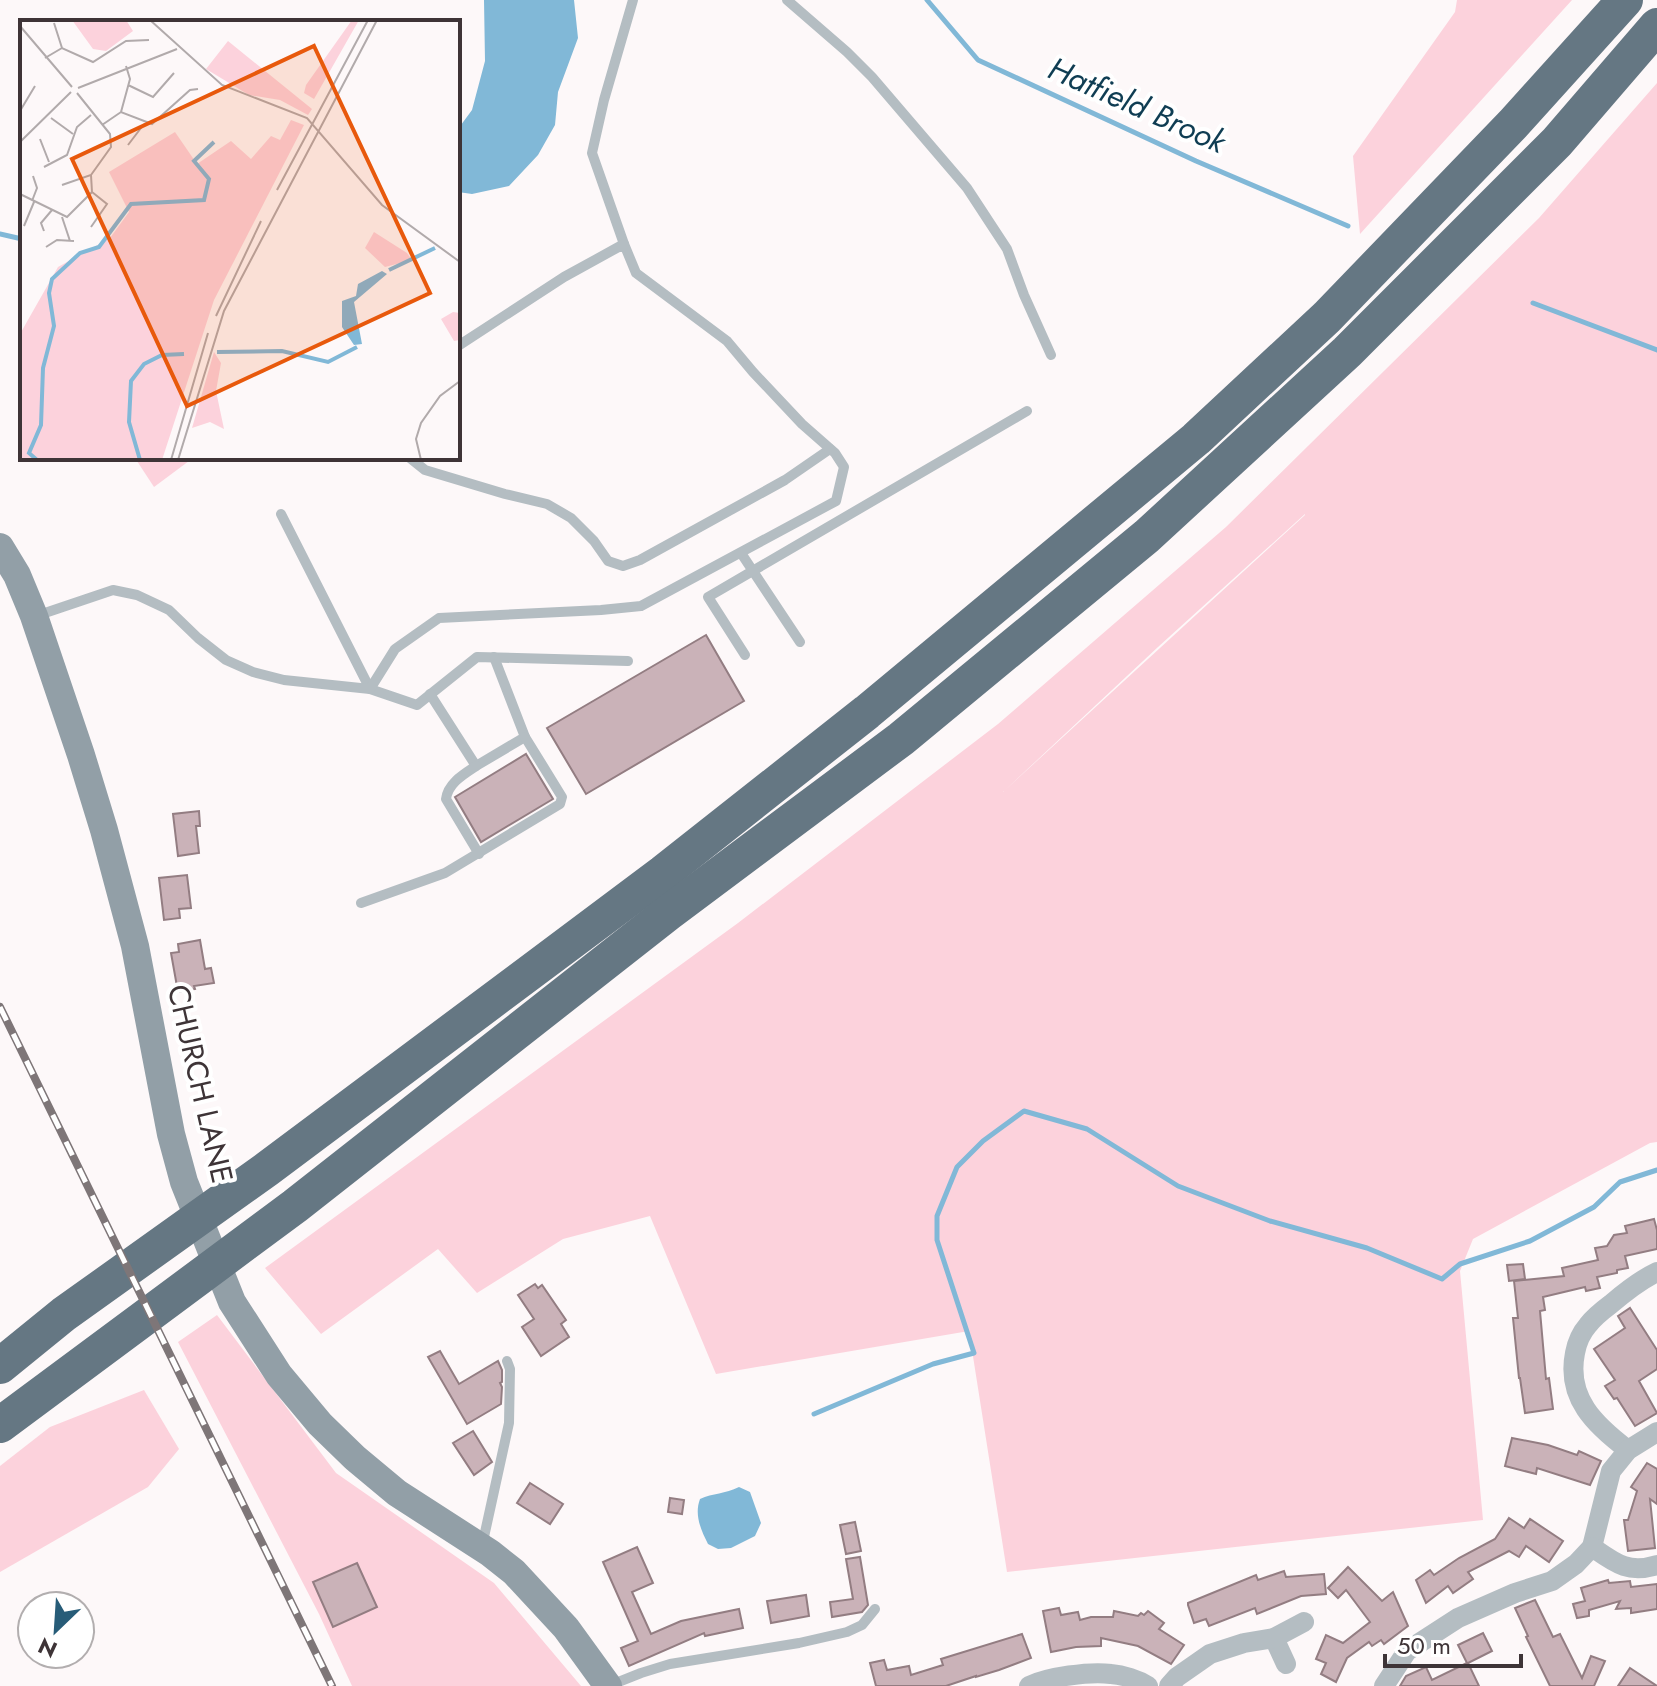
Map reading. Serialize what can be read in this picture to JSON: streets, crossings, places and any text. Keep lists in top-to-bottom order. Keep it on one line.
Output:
{"streets":{"street":["CHURCH LANE"]},"water":["Hatfield Brook"],"scale_bar":"50 m","north":"bottom left"}
